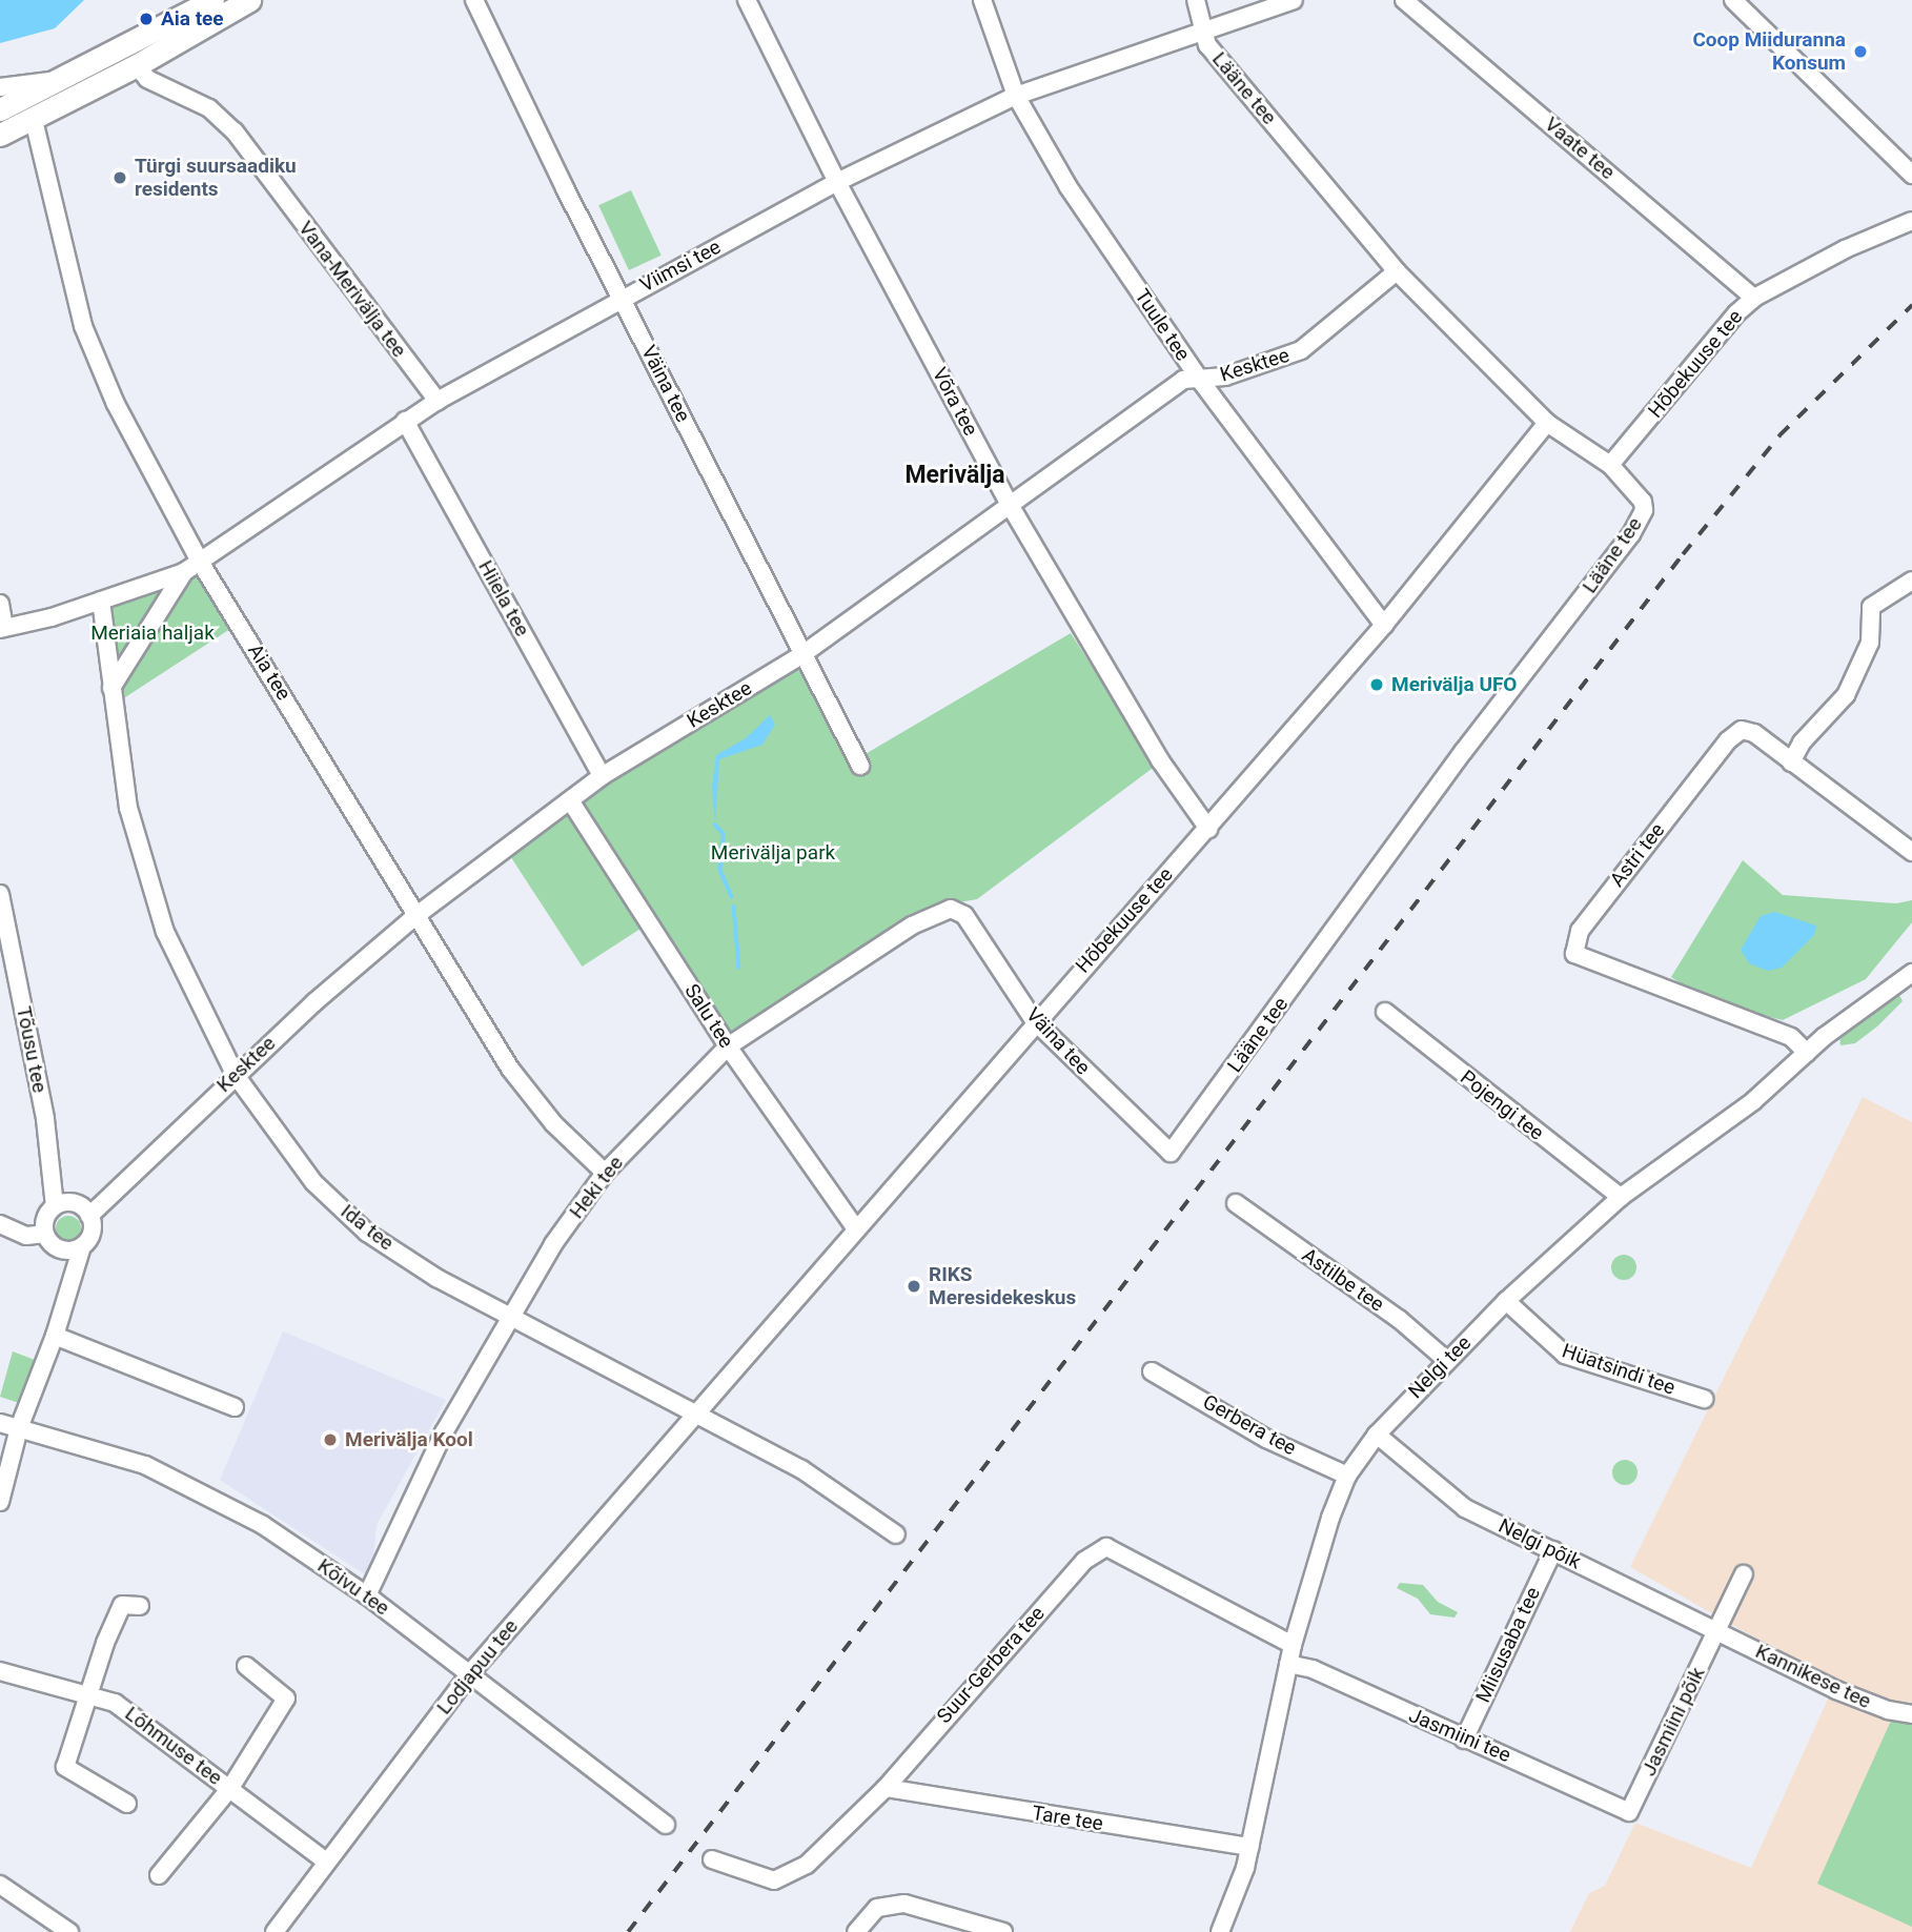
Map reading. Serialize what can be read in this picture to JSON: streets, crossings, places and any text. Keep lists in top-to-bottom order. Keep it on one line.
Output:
{"streets":{"street":["Lääne tee","Vaate tee","Viimsi tee","Vana-Merivälja tee","Tuule tee","Hõbekuuse tee","Kesktee","Väina tee","Võra tee","Hiiela tee","Aia tee","Astri tee","Salu tee","Tõusu tee","Pojengi tee","Heki tee","Ida tee","Astilbe tee","Nelgi tee","Hüatsindi tee","Gerbera tee","Nelgi põik","Kõivu tee","Miisusaba tee","Suur-Gerbera tee","Lodjapuu tee","Kannikese tee","Jasmiini põik","Jasmiini tee","Lõhmuse tee","Tare tee"]},"crossings":[["Lääne tee","Viimsi tee"],["Lääne tee","Hõbekuuse tee"],["Lääne tee","Kesktee"],["Lääne tee","Väina tee"],["Vaate tee","Hõbekuuse tee"],["Viimsi tee","Vana-Merivälja tee"],["Viimsi tee","Tuule tee"],["Viimsi tee","Väina tee"],["Viimsi tee","Võra tee"],["Viimsi tee","Hiiela tee"],["Viimsi tee","Aia tee"],["Viimsi tee","Ida tee"],["Tuule tee","Hõbekuuse tee"],["Tuule tee","Kesktee"],["Hõbekuuse tee","Väina tee"],["Hõbekuuse tee","Võra tee"],["Hõbekuuse tee","Salu tee"],["Hõbekuuse tee","Ida tee"],["Hõbekuuse tee","Lodjapuu tee"],["Kesktee","Väina tee"],["Kesktee","Võra tee"],["Kesktee","Hiiela tee"],["Kesktee","Aia tee"],["Kesktee","Salu tee"],["Kesktee","Tõusu tee"],["Kesktee","Ida tee"],["Väina tee","Heki tee"],["Aia tee","Heki tee"],["Astri tee","Nelgi tee"],["Salu tee","Heki tee"],["Pojengi tee","Nelgi tee"],["Heki tee","Ida tee"],["Heki tee","Kõivu tee"],["Ida tee","Lodjapuu tee"],["Astilbe tee","Nelgi tee"],["Nelgi tee","Hüatsindi tee"],["Nelgi tee","Gerbera tee"],["Nelgi tee","Nelgi põik"],["Nelgi tee","Suur-Gerbera tee"],["Nelgi tee","Jasmiini tee"],["Nelgi tee","Tare tee"],["Nelgi põik","Miisusaba tee"],["Nelgi põik","Kannikese tee"],["Nelgi põik","Jasmiini põik"],["Kõivu tee","Lodjapuu tee"],["Miisusaba tee","Jasmiini tee"],["Suur-Gerbera tee","Tare tee"],["Lodjapuu tee","Lõhmuse tee"],["Kannikese tee","Jasmiini põik"],["Jasmiini põik","Jasmiini tee"]],"districts":["Merivälja"],"parks":["Meriaia haljak","Merivälja park"],"places":["Aia tee","Coop Miiduranna Konsum","Türgi suursaadiku residents","Merivälja UFO","RIKS Meresidekeskus","Merivälja Kool"]}
